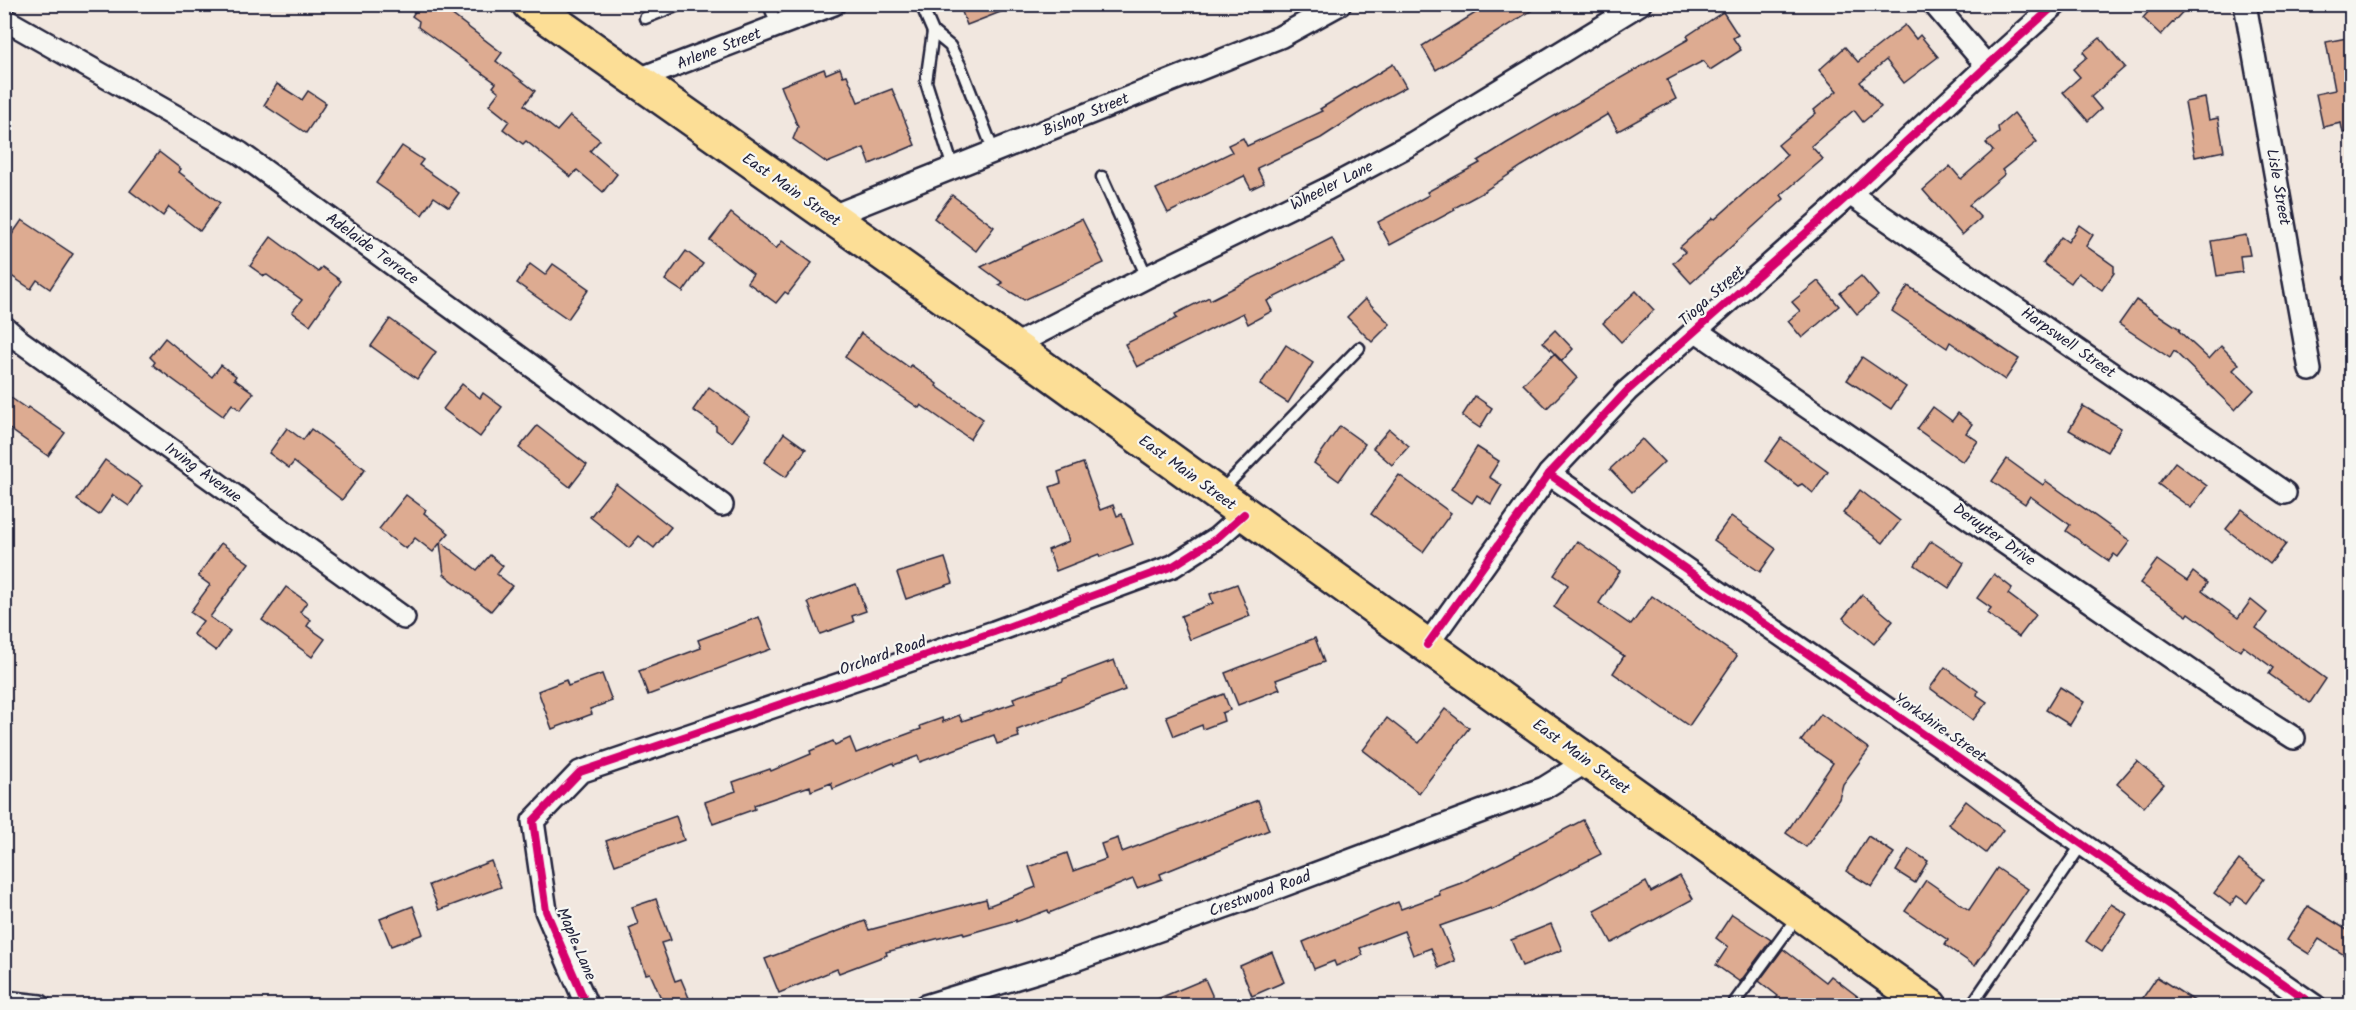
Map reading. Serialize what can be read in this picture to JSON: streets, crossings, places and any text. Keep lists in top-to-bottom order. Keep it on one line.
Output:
{"streets":{"highway":["East Main Street"],"street":["Arlene Street","Bishop Street","Wheeler Lane","Lisle Street","Adelaide Terrace","Tioga Street","Harpswell Street","Irving Avenue","Deruyter Drive","Orchard Road","Yorkshire Street","Crestwood Road","Maple Lane"]},"crossings":[["Arlene Street","East Main Street"],["Bishop Street","East Main Street"],["Wheeler Lane","East Main Street"],["East Main Street","Tioga Street"],["East Main Street","Orchard Road"],["East Main Street","Crestwood Road"],["Tioga Street","Harpswell Street"],["Tioga Street","Deruyter Drive"],["Tioga Street","Yorkshire Street"],["Orchard Road","Maple Lane"]]}
